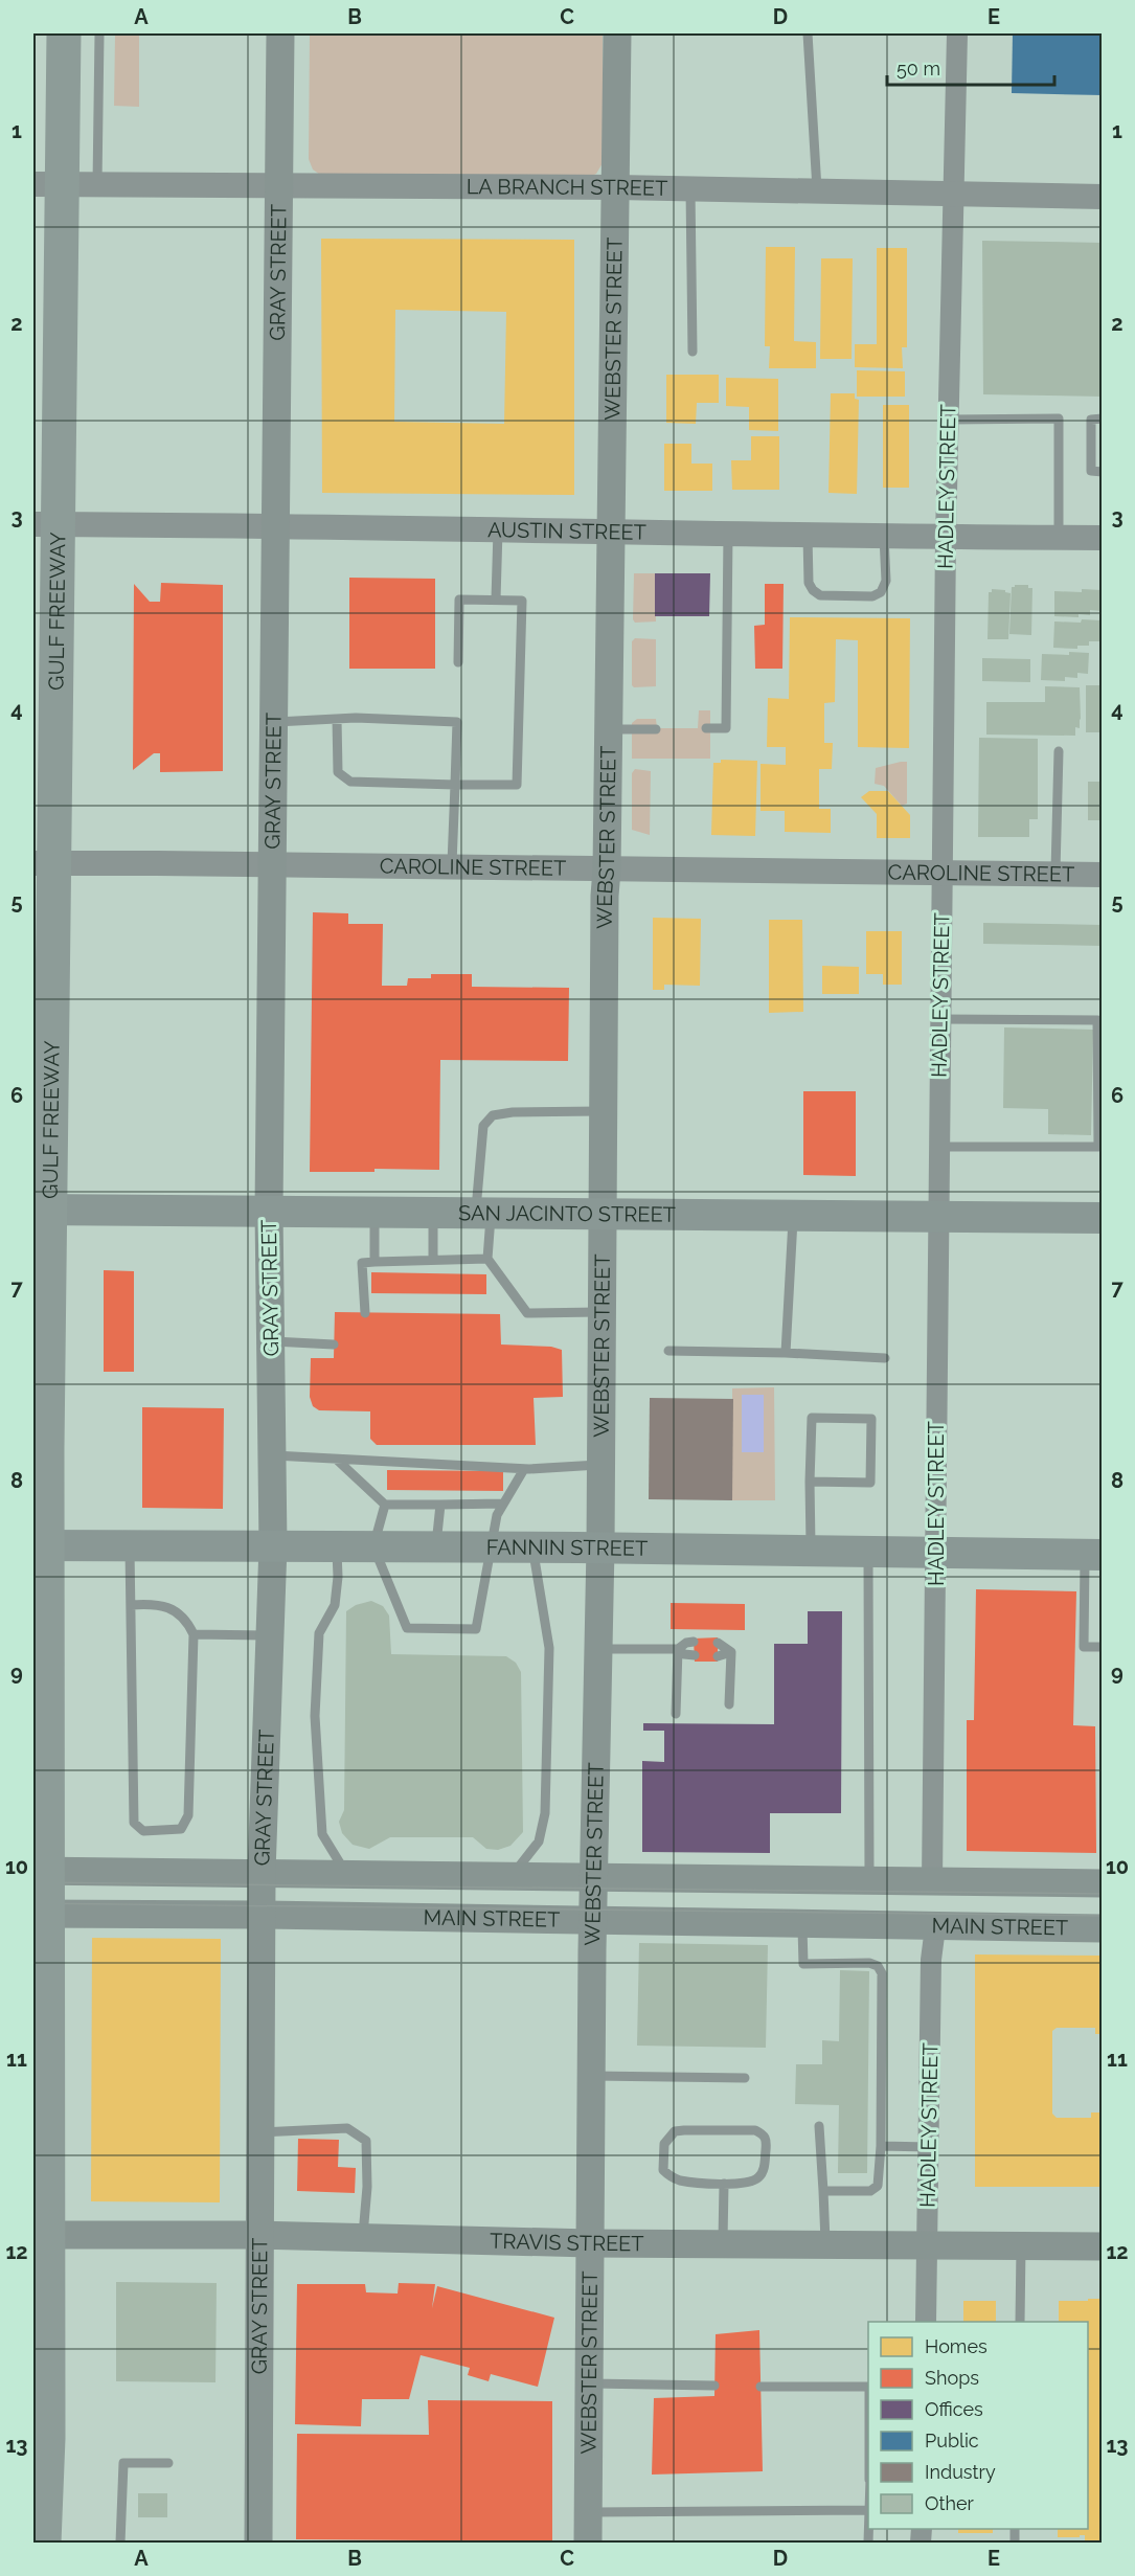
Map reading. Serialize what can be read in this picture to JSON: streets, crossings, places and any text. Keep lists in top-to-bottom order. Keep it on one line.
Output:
{"streets":{"highway":["GULF FREEWAY"],"main road":["GRAY STREET","WEBSTER STREET","SAN JACINTO STREET","FANNIN STREET","MAIN STREET","TRAVIS STREET"],"street":["LA BRANCH STREET","HADLEY STREET","AUSTIN STREET","CAROLINE STREET"]},"crossings":[["LA BRANCH STREET","GRAY STREET"],["LA BRANCH STREET","WEBSTER STREET"],["LA BRANCH STREET","HADLEY STREET"],["GRAY STREET","AUSTIN STREET"],["GRAY STREET","CAROLINE STREET"],["GRAY STREET","SAN JACINTO STREET"],["GRAY STREET","FANNIN STREET"],["GRAY STREET","MAIN STREET"],["GRAY STREET","TRAVIS STREET"],["WEBSTER STREET","AUSTIN STREET"],["WEBSTER STREET","CAROLINE STREET"],["WEBSTER STREET","SAN JACINTO STREET"],["WEBSTER STREET","FANNIN STREET"],["WEBSTER STREET","MAIN STREET"],["WEBSTER STREET","TRAVIS STREET"],["HADLEY STREET","AUSTIN STREET"],["HADLEY STREET","CAROLINE STREET"],["HADLEY STREET","SAN JACINTO STREET"],["HADLEY STREET","FANNIN STREET"],["HADLEY STREET","MAIN STREET"],["HADLEY STREET","TRAVIS STREET"]],"legend":["Homes","Shops","Offices","Public","Industry","Other"],"scale_bar":"50 m","grid":{"columns":["A","B","C","D","E"],"rows":["1","2","3","4","5","6","7","8","9","10","11","12","13"]}}
